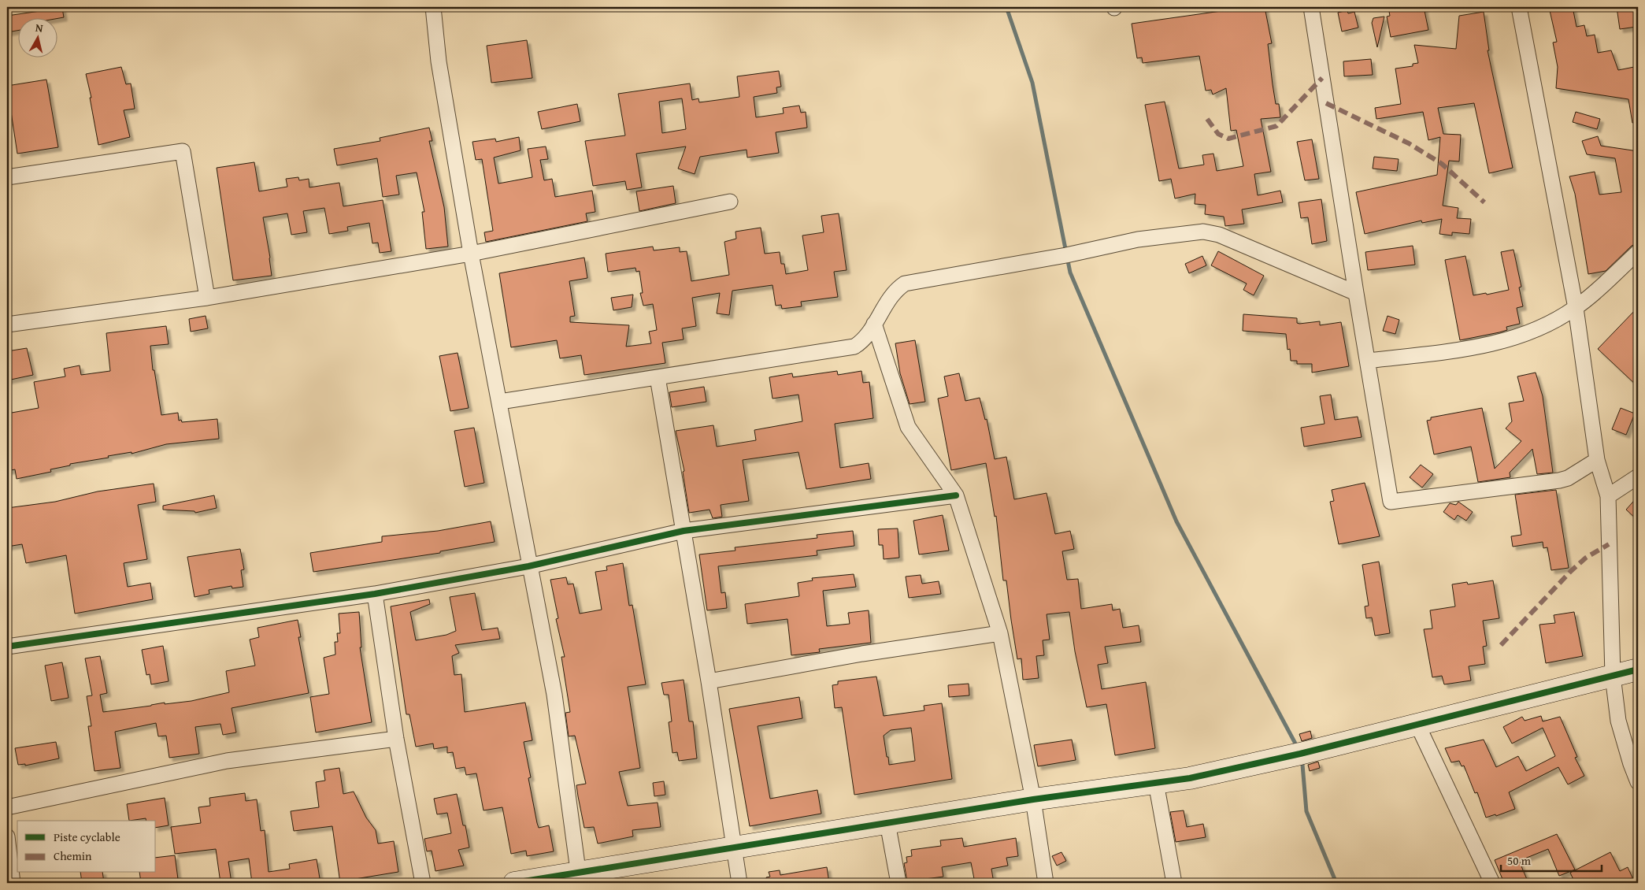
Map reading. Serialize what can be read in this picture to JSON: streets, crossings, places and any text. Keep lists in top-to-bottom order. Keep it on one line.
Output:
{"legend":["Piste cyclable","Chemin"],"scale_bar":"50 m","north":"top"}
